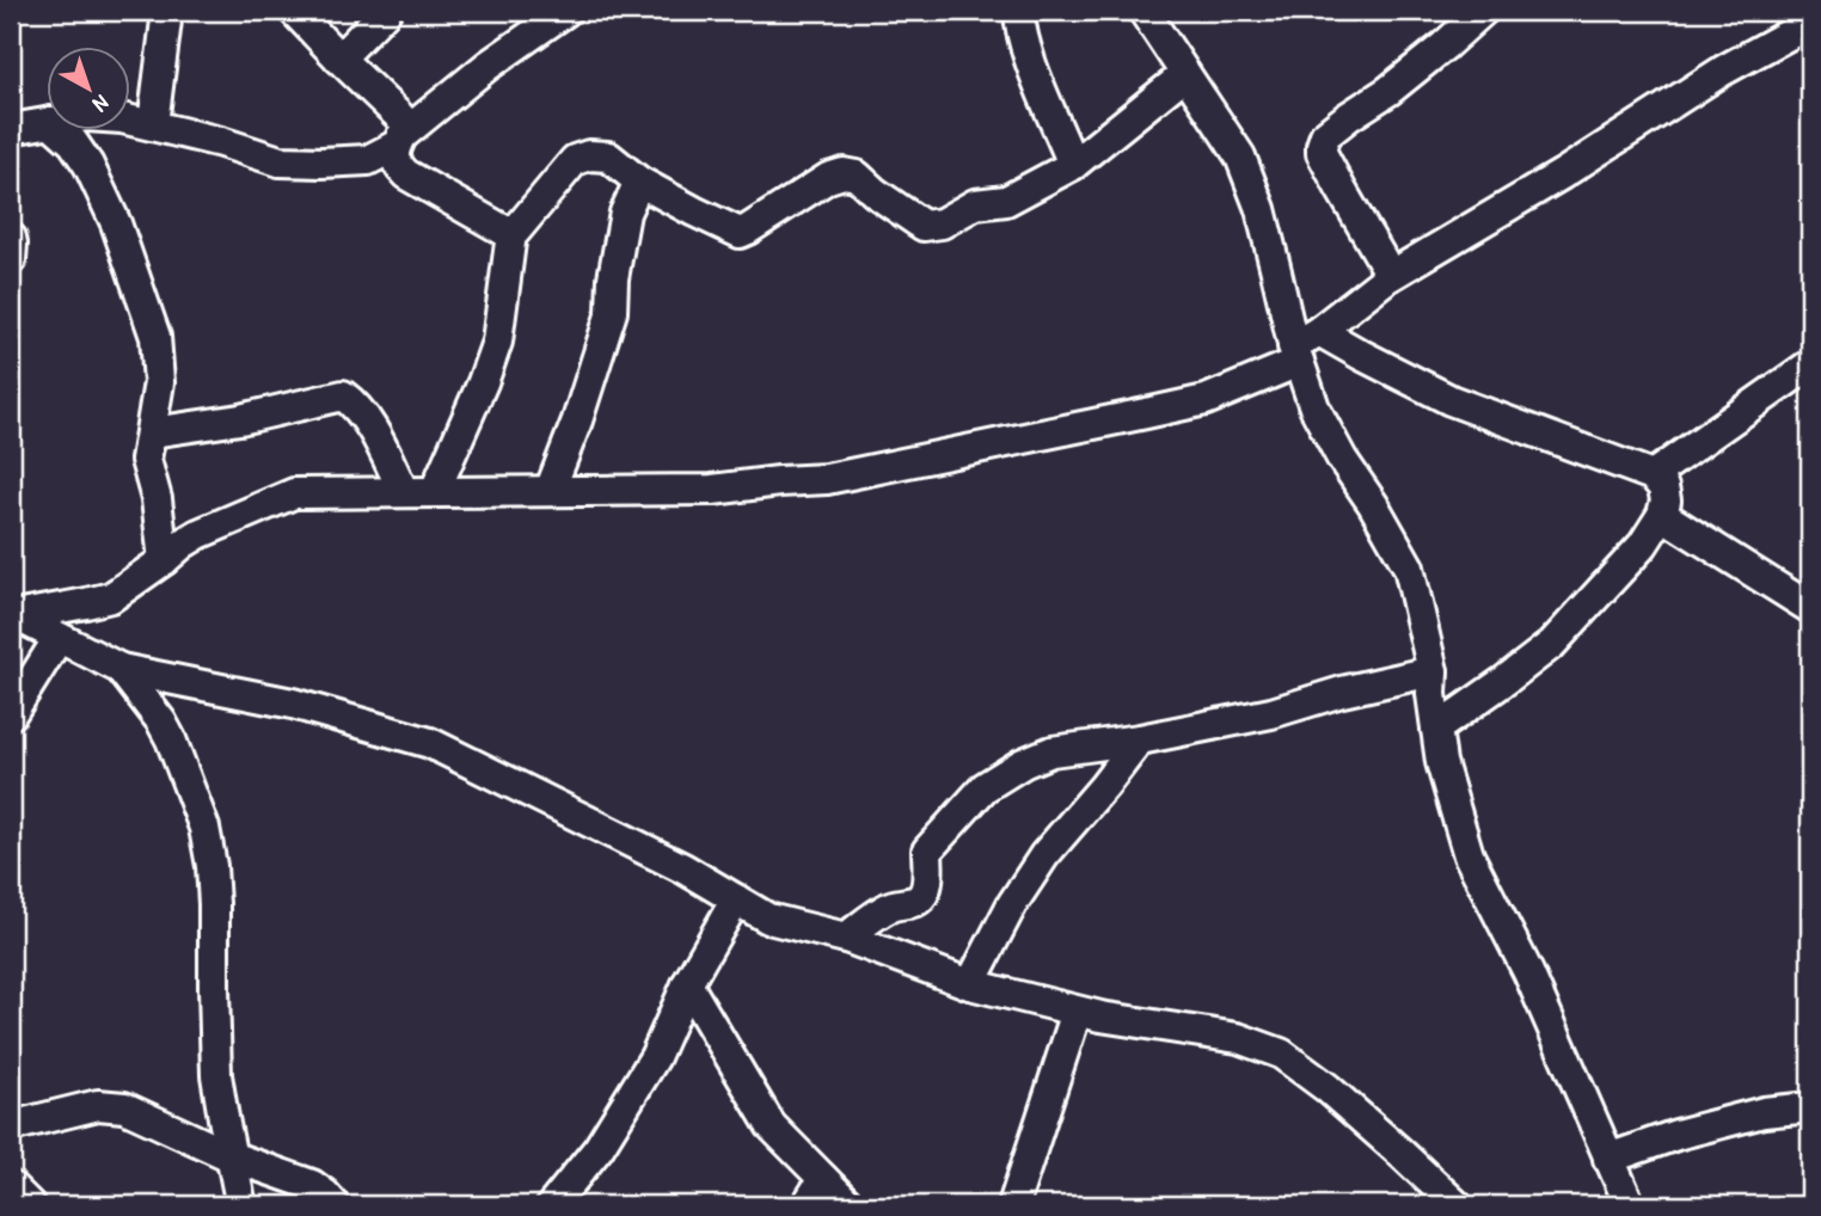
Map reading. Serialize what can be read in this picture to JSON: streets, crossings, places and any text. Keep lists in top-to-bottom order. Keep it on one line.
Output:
{"north":"bottom right"}
